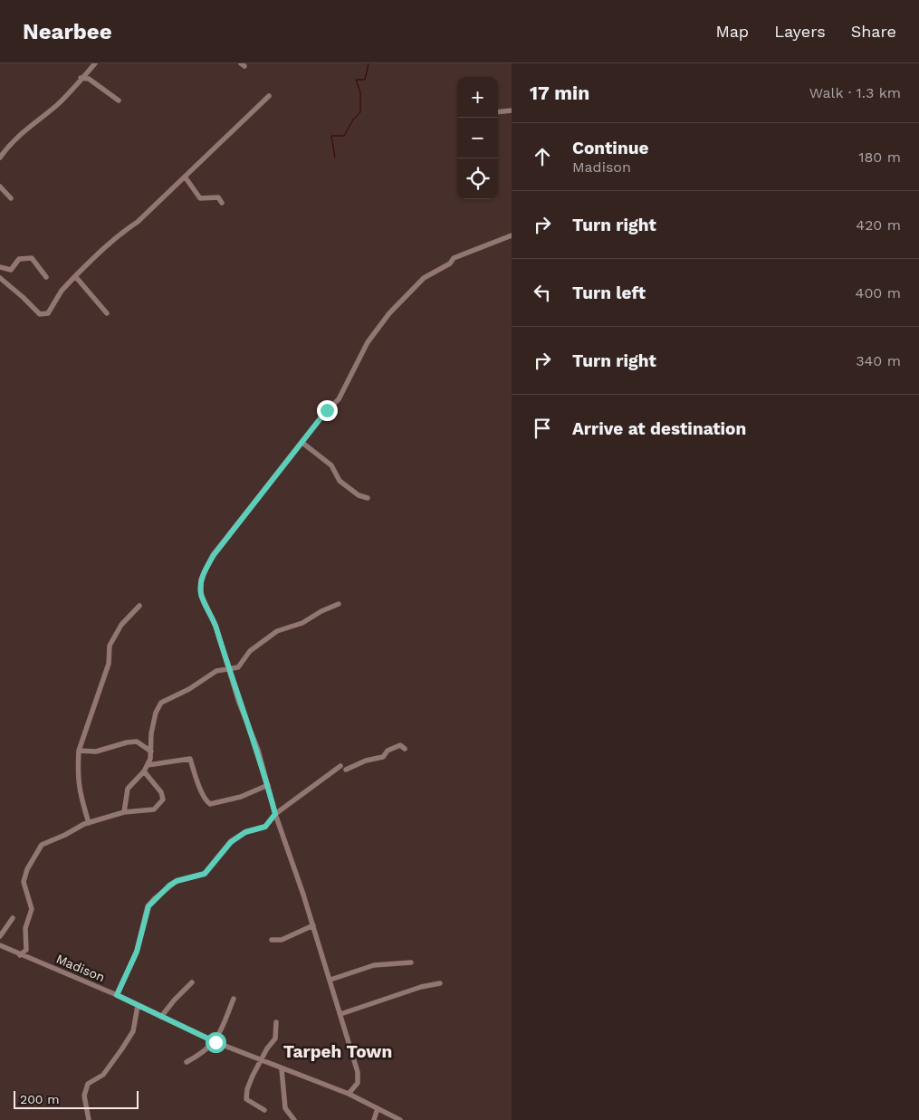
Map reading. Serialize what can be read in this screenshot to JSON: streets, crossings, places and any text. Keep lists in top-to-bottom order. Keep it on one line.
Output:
{"streets":{"street":["Madison"]},"districts":["Tarpeh Town"],"scale_bar":"200 m","page":{"header":"Nearbee","nav":["Map","Layers","Share"],"heading":["17 min","Walk · 1.3 km"],"map_buttons":["+","−"],"list":[["Continue","Madison","180 m"],["Turn right","420 m"],["Turn left","400 m"],["Turn right","340 m"],"Arrive at destination"],"scale":"200 m"}}
